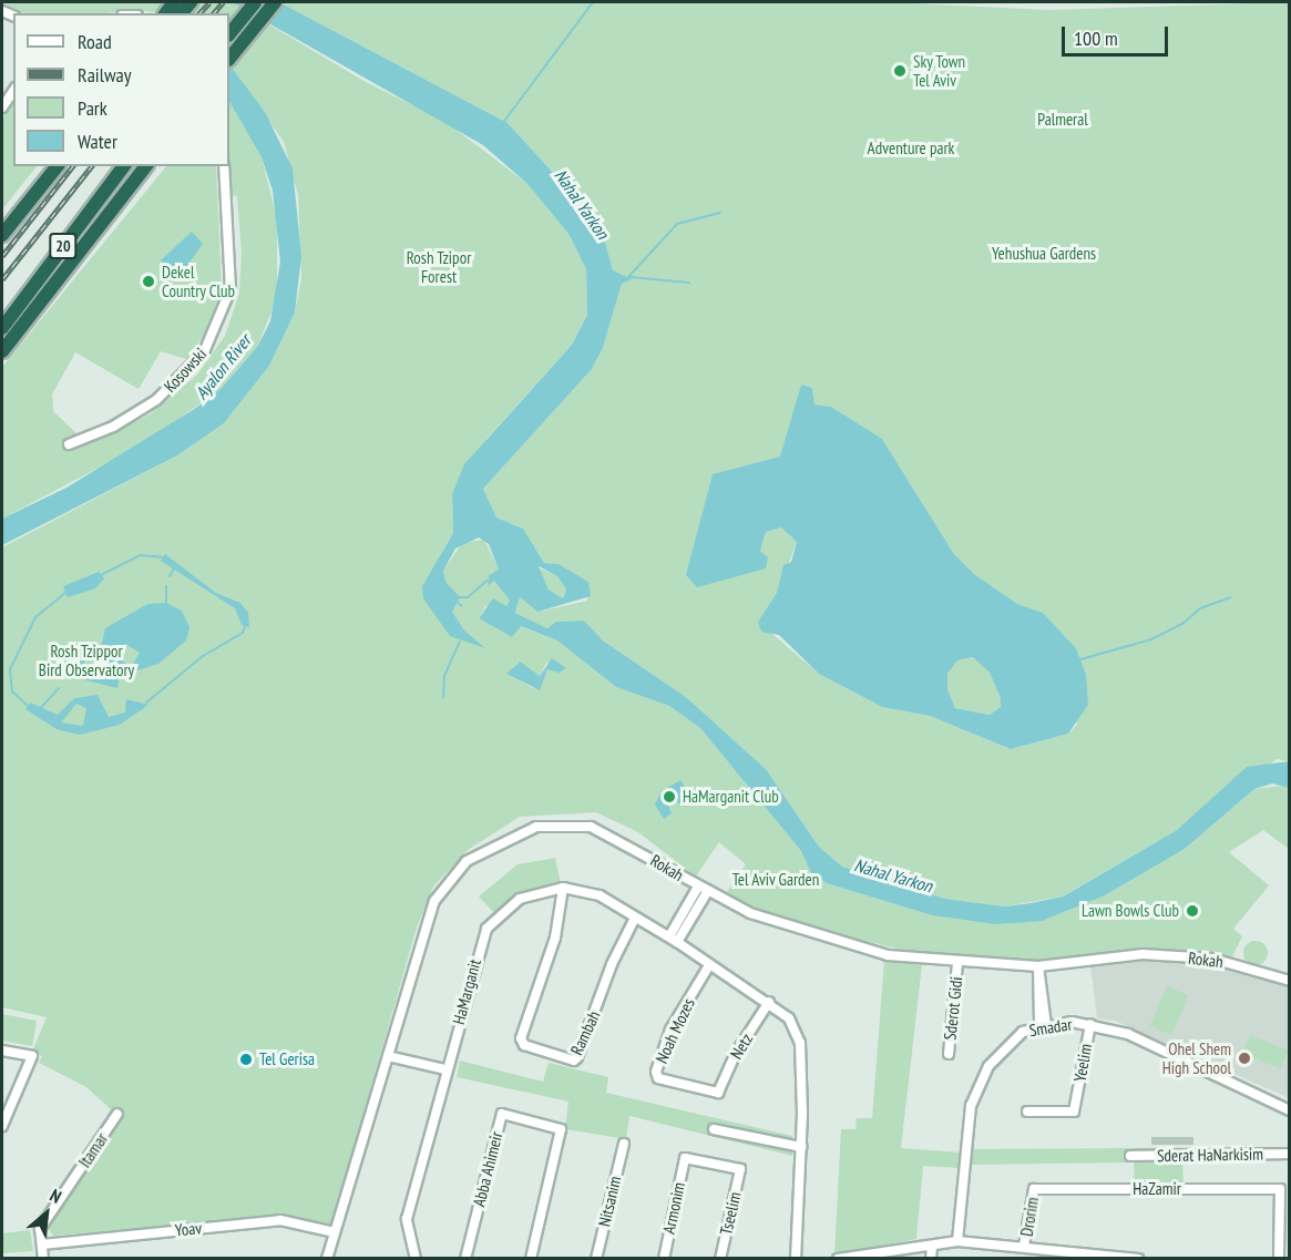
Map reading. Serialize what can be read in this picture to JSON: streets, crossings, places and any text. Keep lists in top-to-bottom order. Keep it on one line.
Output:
{"streets":{"highway":["20"],"street":["Kosowski","Rokah","HaMarganit","Sderot Gidi","Smadar","Noah Mozes","Rambah","Netz","Yeelim","Itamar","Sderat HaNarkisim","Abba Ahimeir","HaZamir","Nitsanim","Armonim","Tseelim","Drorim","Yoav"]},"crossings":[["Rokah","Sderot Gidi"],["Rokah","Yoav"],["HaMarganit","Noah Mozes"],["HaMarganit","Rambah"],["HaMarganit","Netz"],["Smadar","Yeelim"],["Noah Mozes","Netz"],["Itamar","Yoav"],["HaZamir","Drorim"],["Armonim","Tseelim"]],"water":["Nahal Yarkon","Ayalon River"],"parks":["Palmeral","Adventure park","Yehushua Gardens","Rosh Tzipor Forest","Rosh Tzippor Bird Observatory","Tel Aviv Garden"],"places":["Sky Town Tel Aviv","Dekel Country Club","HaMarganit Club","Lawn Bowls Club","Ohel Shem High School","Tel Gerisa"],"legend":["Road","Railway","Park","Water"],"scale_bar":"100 m","north":"top right"}
